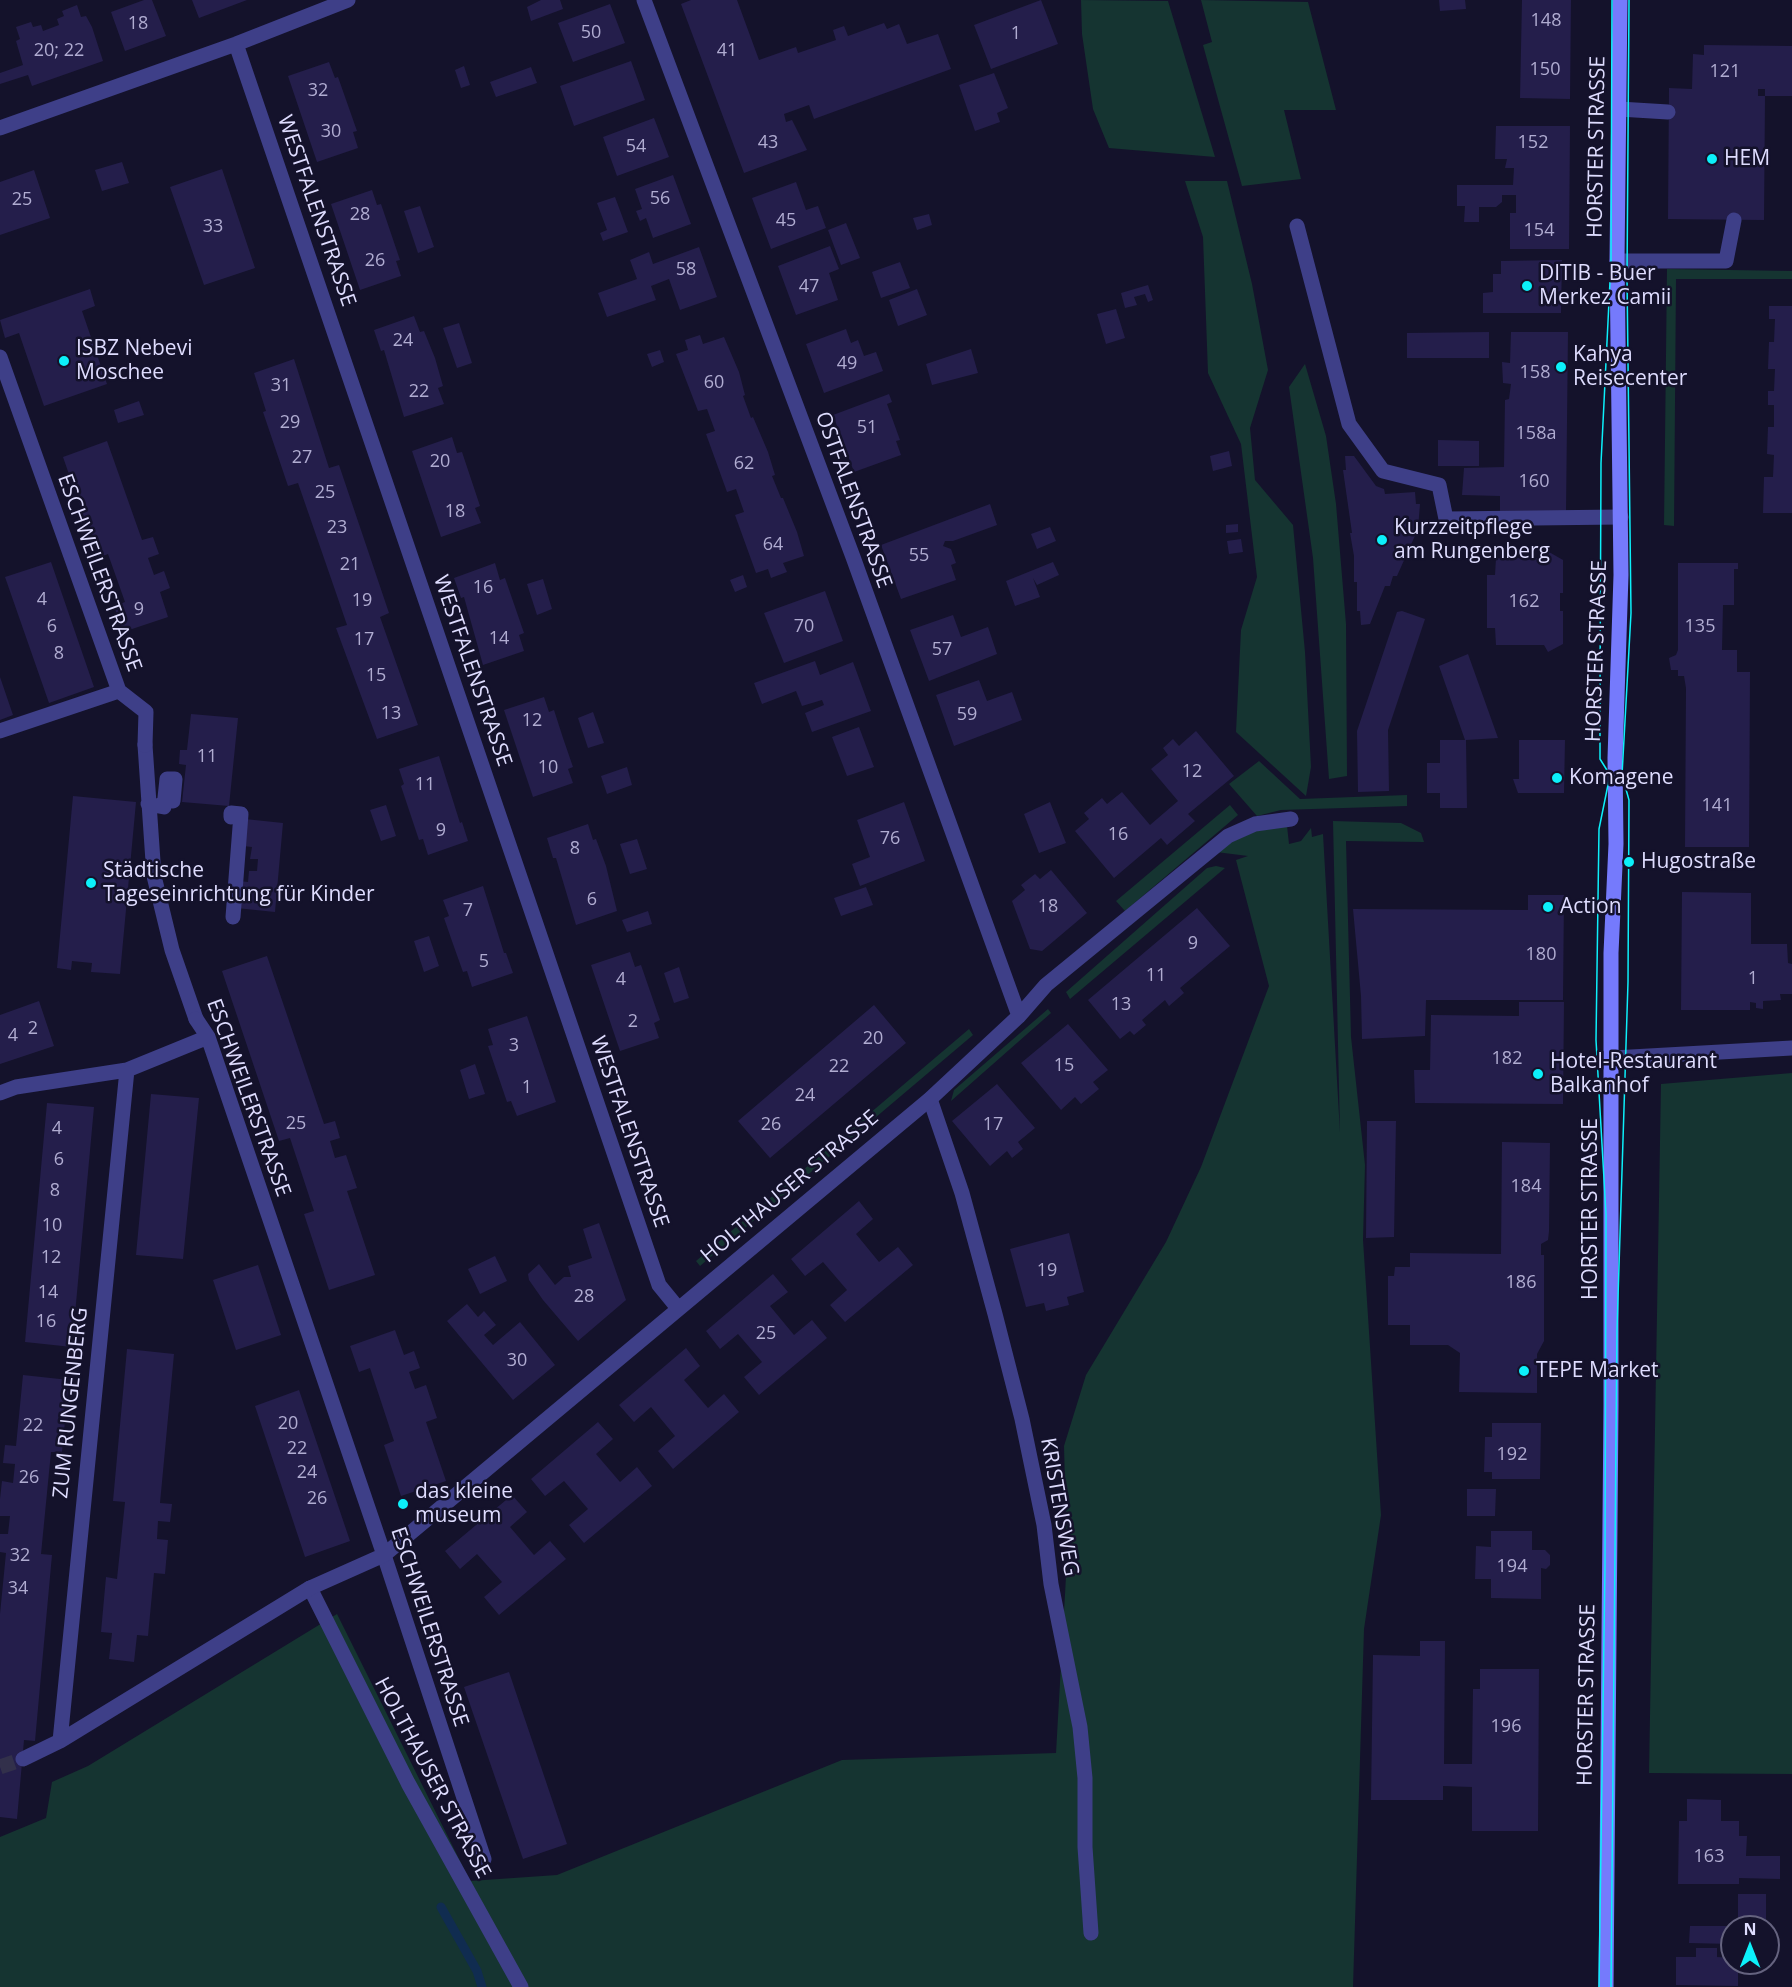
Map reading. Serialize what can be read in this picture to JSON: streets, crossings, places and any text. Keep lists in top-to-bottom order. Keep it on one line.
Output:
{"streets":{"main road":["HORSTER STRASSE"],"street":["WESTFALENSTRASSE","OSTFALENSTRASSE","ESCHWEILERSTRASSE","HOLTHAUSER STRASSE","ZUM RUNGENBERG","KRISTENSWEG"]},"crossings":[["WESTFALENSTRASSE","HOLTHAUSER STRASSE"],["OSTFALENSTRASSE","HOLTHAUSER STRASSE"],["ESCHWEILERSTRASSE","HOLTHAUSER STRASSE"],["HOLTHAUSER STRASSE","ZUM RUNGENBERG"],["HOLTHAUSER STRASSE","KRISTENSWEG"]],"places":["HEM","DITIB - Buer Merkez Camii","ISBZ Nebevi Moschee","Kahya Reisecenter","Kurzzeitpflege am Rungenberg","Komagene","Hugostraße","Städtische Tageseinrichtung für Kinder","Action","Hotel-Restaurant Balkanhof","TEPE Market","das kleine museum"],"house_numbers":["148","18","50","1","20; 22","41","150","121","32","30","43","152","54","56","25","28","45","33","154","26","58","47","24","49","158","60","31","22","29","51","158a","27","20","62","160","25","18","23","64","55","21","16","4","19","162","9","6","70","135","14","17","57","8","15","13","59","12","11","10","12","11","141","9","16","76","8","6","18","7","9","180","5","11","1","4","13","2","2","4","20","3","182","15","22","1","24","25","26","17","4","6","184","8","10","12","19","186","14","28","16","25","30","20","22","22","192","24","26","26","32","194","34","196","163"],"north":"top"}
